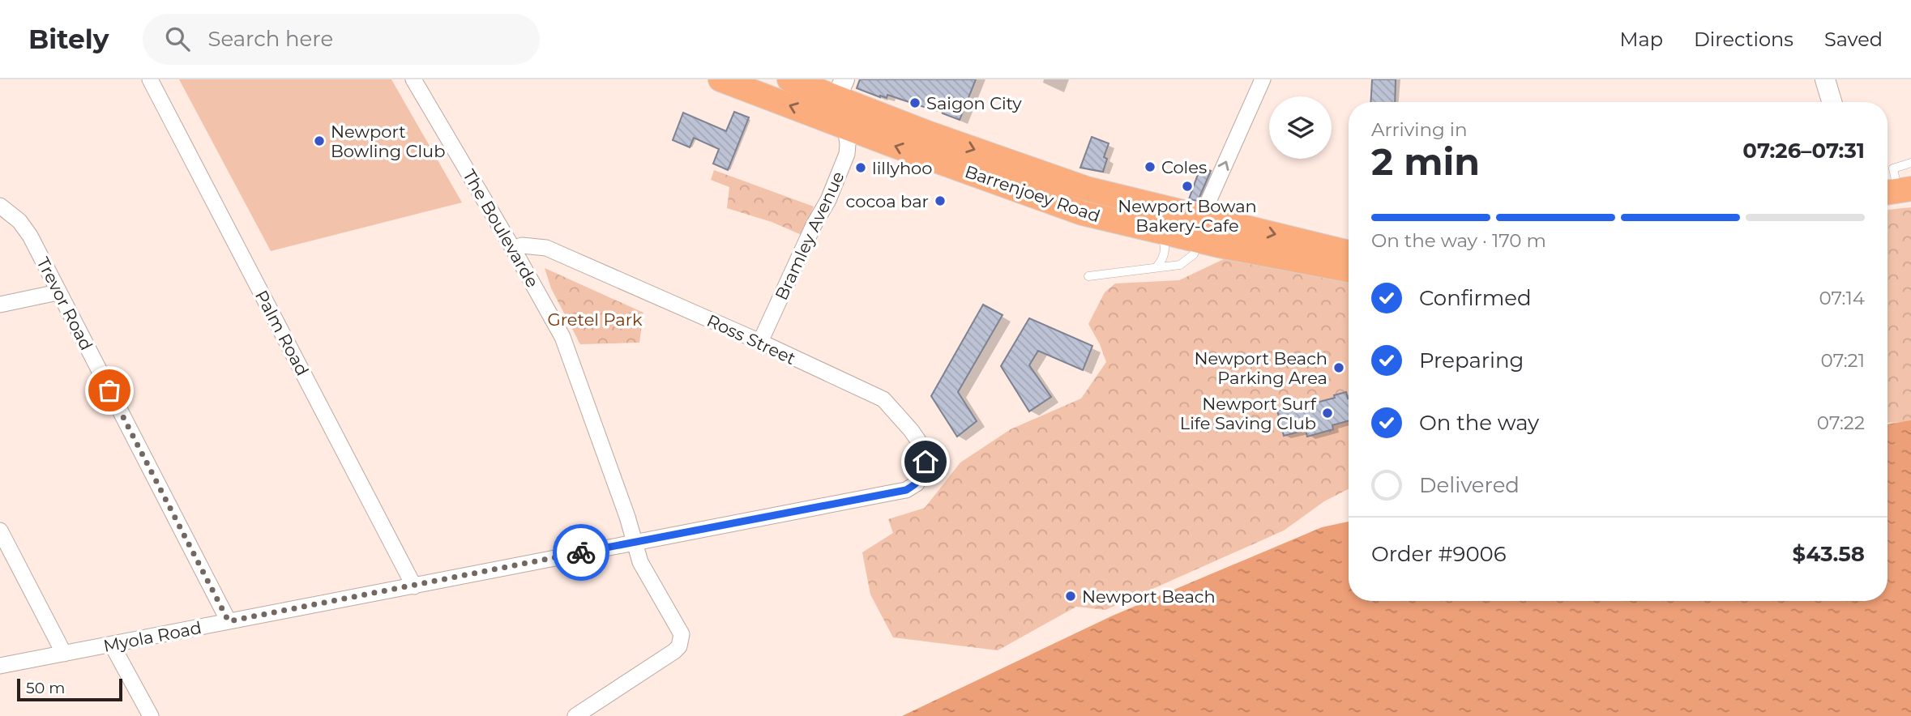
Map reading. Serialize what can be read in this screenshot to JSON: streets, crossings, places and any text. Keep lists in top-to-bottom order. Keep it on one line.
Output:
{"streets":{"main road":["Barrenjoey Road"],"street":["The Boulevarde","Bramley Avenue","Trevor Road","Palm Road","Ross Street","Myola Road"]},"crossings":[["Barrenjoey Road","Bramley Avenue"],["The Boulevarde","Ross Street"],["The Boulevarde","Myola Road"],["Bramley Avenue","Ross Street"],["Trevor Road","Myola Road"],["Palm Road","Myola Road"],["Ross Street","Myola Road"]],"parks":["Gretel Park"],"places":["Saigon City","Newport Bowling Club","Coles","lillyhoo","Newport Bowan Bakery-Cafe","cocoa bar","Newport Beach Parking Area","Newport Surf Life Saving Club","Newport Beach"],"scale_bar":"50 m","page":{"header":"Bitely","search":"Search here","nav":["Map","Directions","Saved"],"heading":["2 min","Arriving in","07:26–07:31"],"panel":["Order #9006","$43.58"],"bar":"On the way · 170 m","list":[["Confirmed","07:14"],["Preparing","07:21"],["On the way","07:22"],"Delivered"],"scale":"50 m"}}
